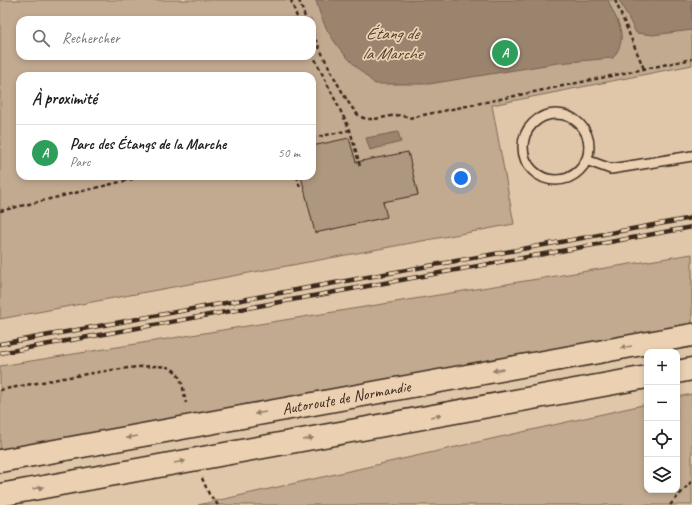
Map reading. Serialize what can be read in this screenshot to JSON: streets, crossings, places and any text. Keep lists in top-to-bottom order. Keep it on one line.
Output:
{"streets":{"highway":["Autoroute de Normandie"]},"water":["Étang de la Marche"],"page":{"search":"Rechercher","pins":"A","heading":"À proximité","list":[{"mark":"A","name":"Parc des Étangs de la Marche","note":"Parc","value":"50 m"}],"map_buttons":["+","−"]}}
